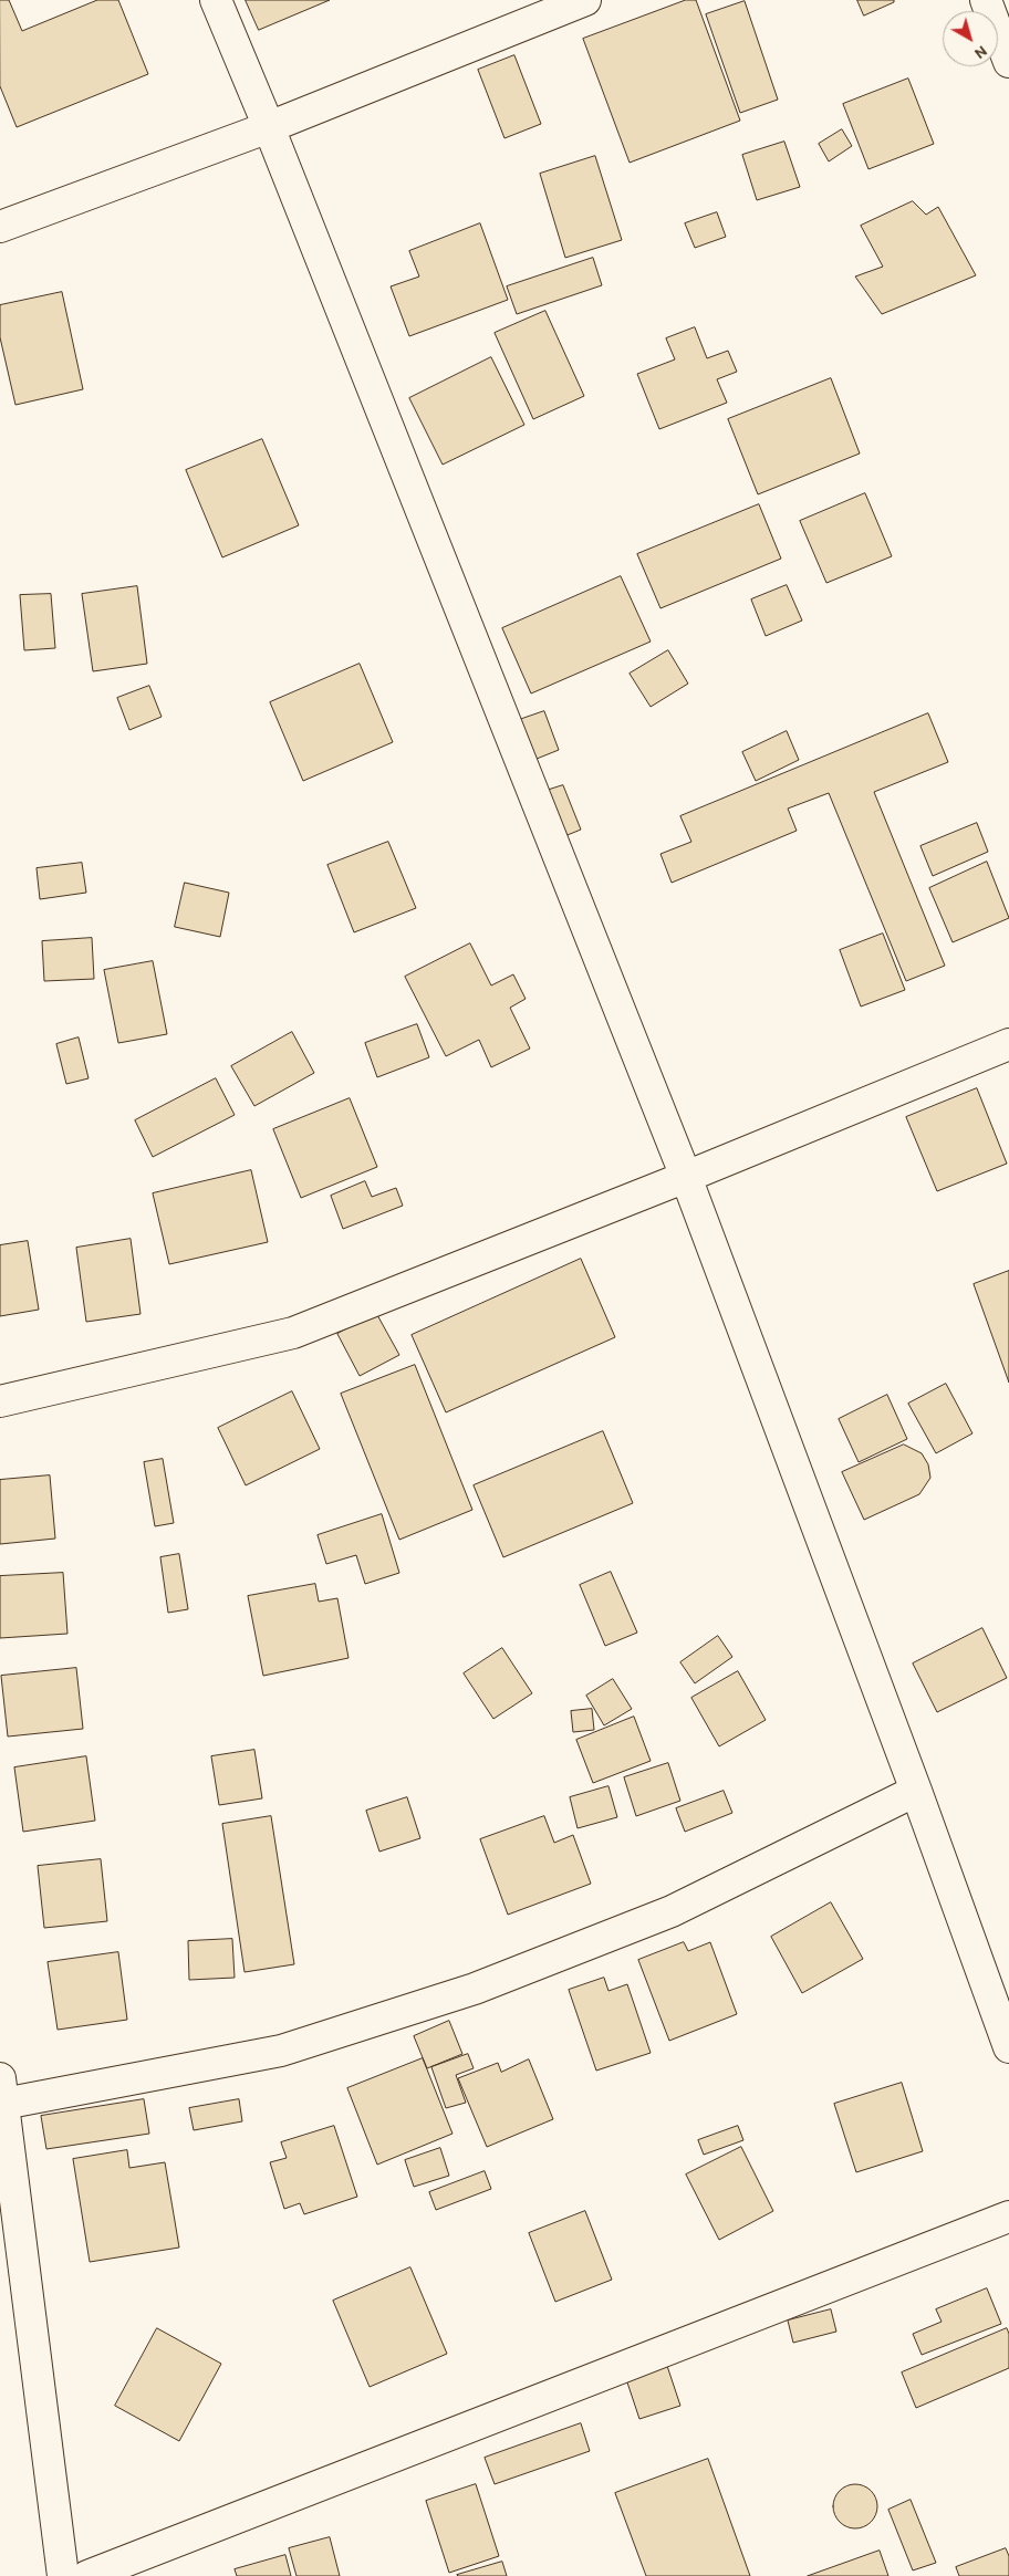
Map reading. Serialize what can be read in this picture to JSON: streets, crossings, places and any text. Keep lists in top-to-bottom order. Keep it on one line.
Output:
{"north":"bottom right"}
